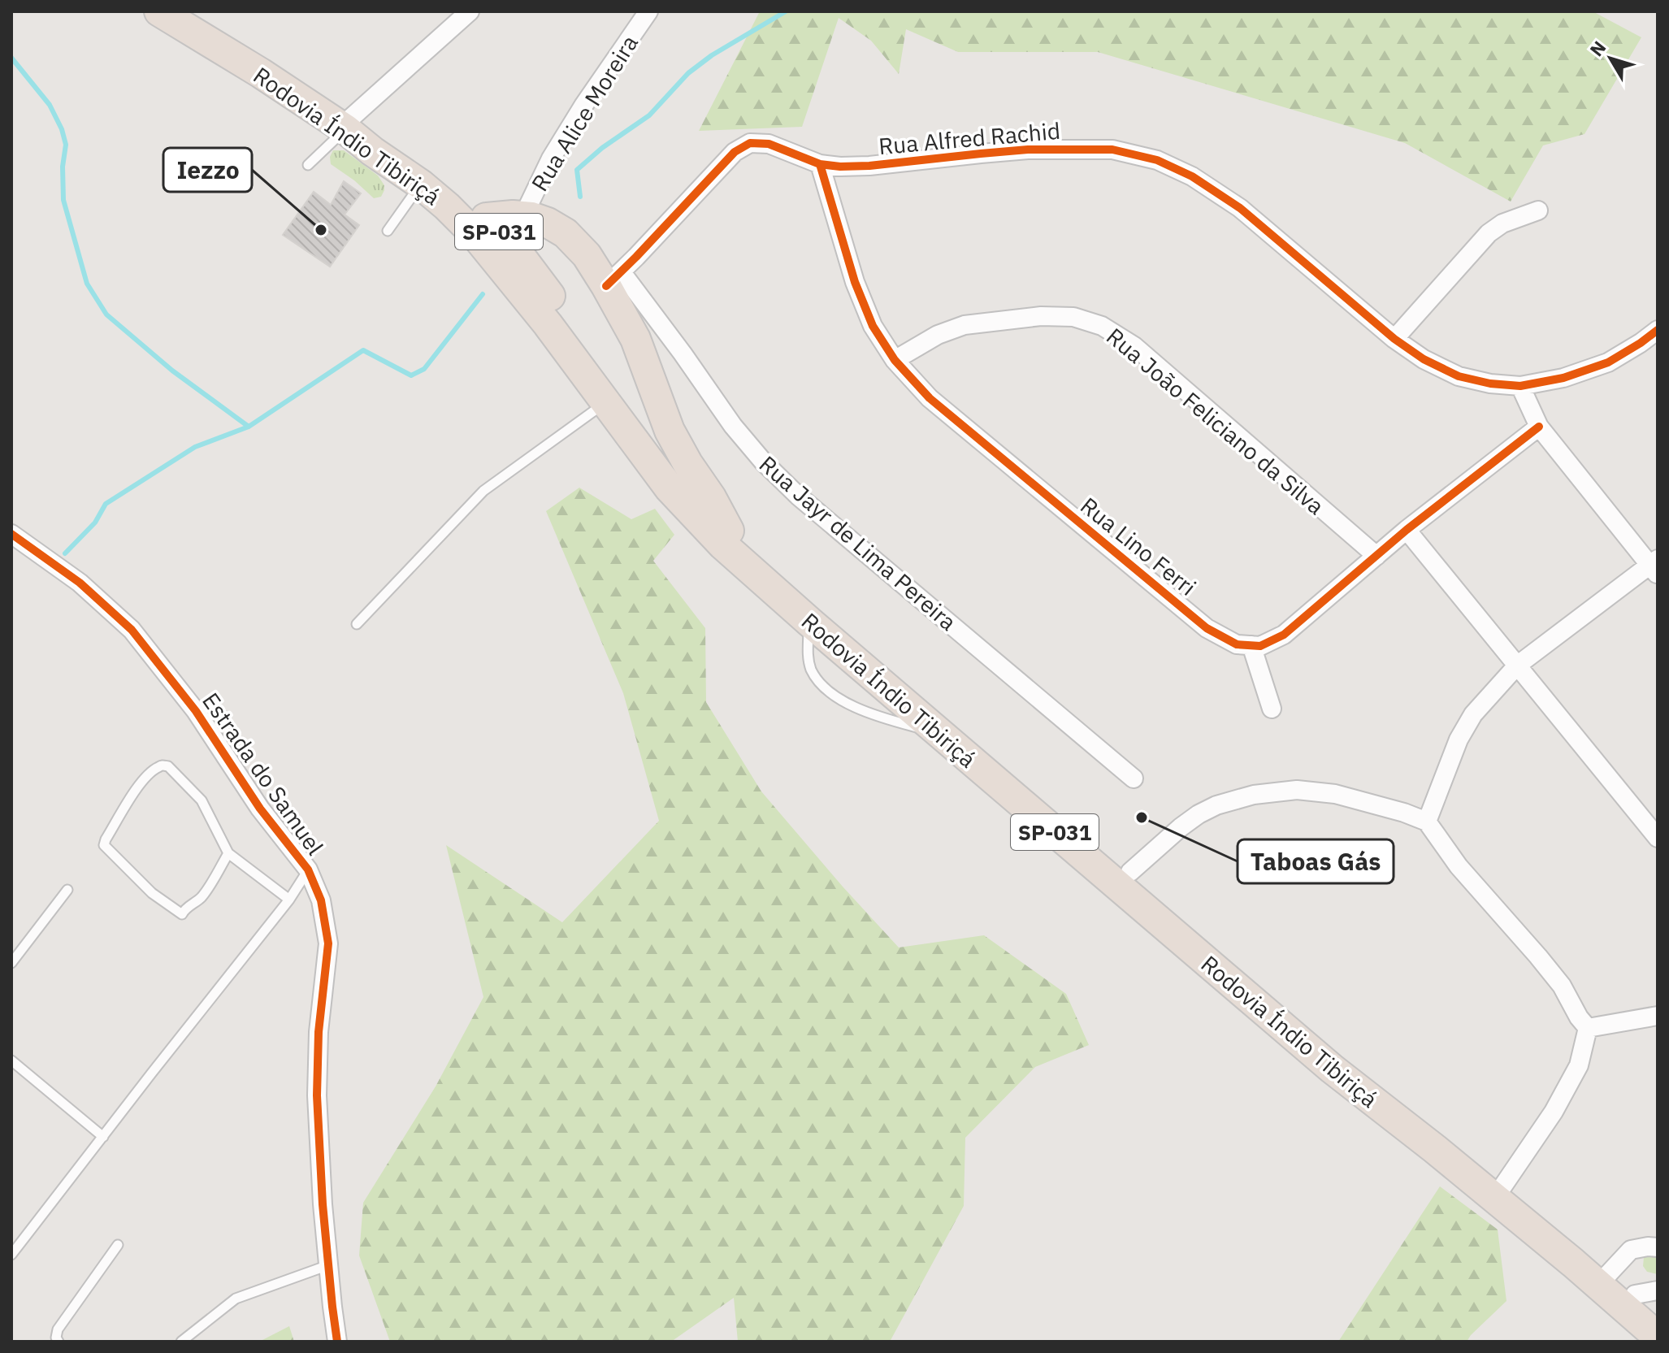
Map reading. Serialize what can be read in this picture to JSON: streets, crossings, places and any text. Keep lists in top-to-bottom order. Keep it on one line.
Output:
{"streets":{"highway":["Rodovia Índio Tibiriçá","SP-031"],"street":["Rua Alice Moreira","Rua Alfred Rachid","Rua João Feliciano da Silva","Rua Jayr de Lima Pereira","Rua Lino Ferri","Estrada do Samuel"]},"crossings":[["Rua Alfred Rachid","Rua Jayr de Lima Pereira"],["Rua Alfred Rachid","Rua Lino Ferri"],["Rua João Feliciano da Silva","Rua Lino Ferri"]],"places":["Iezzo","Taboas Gás"],"north":"top left"}
